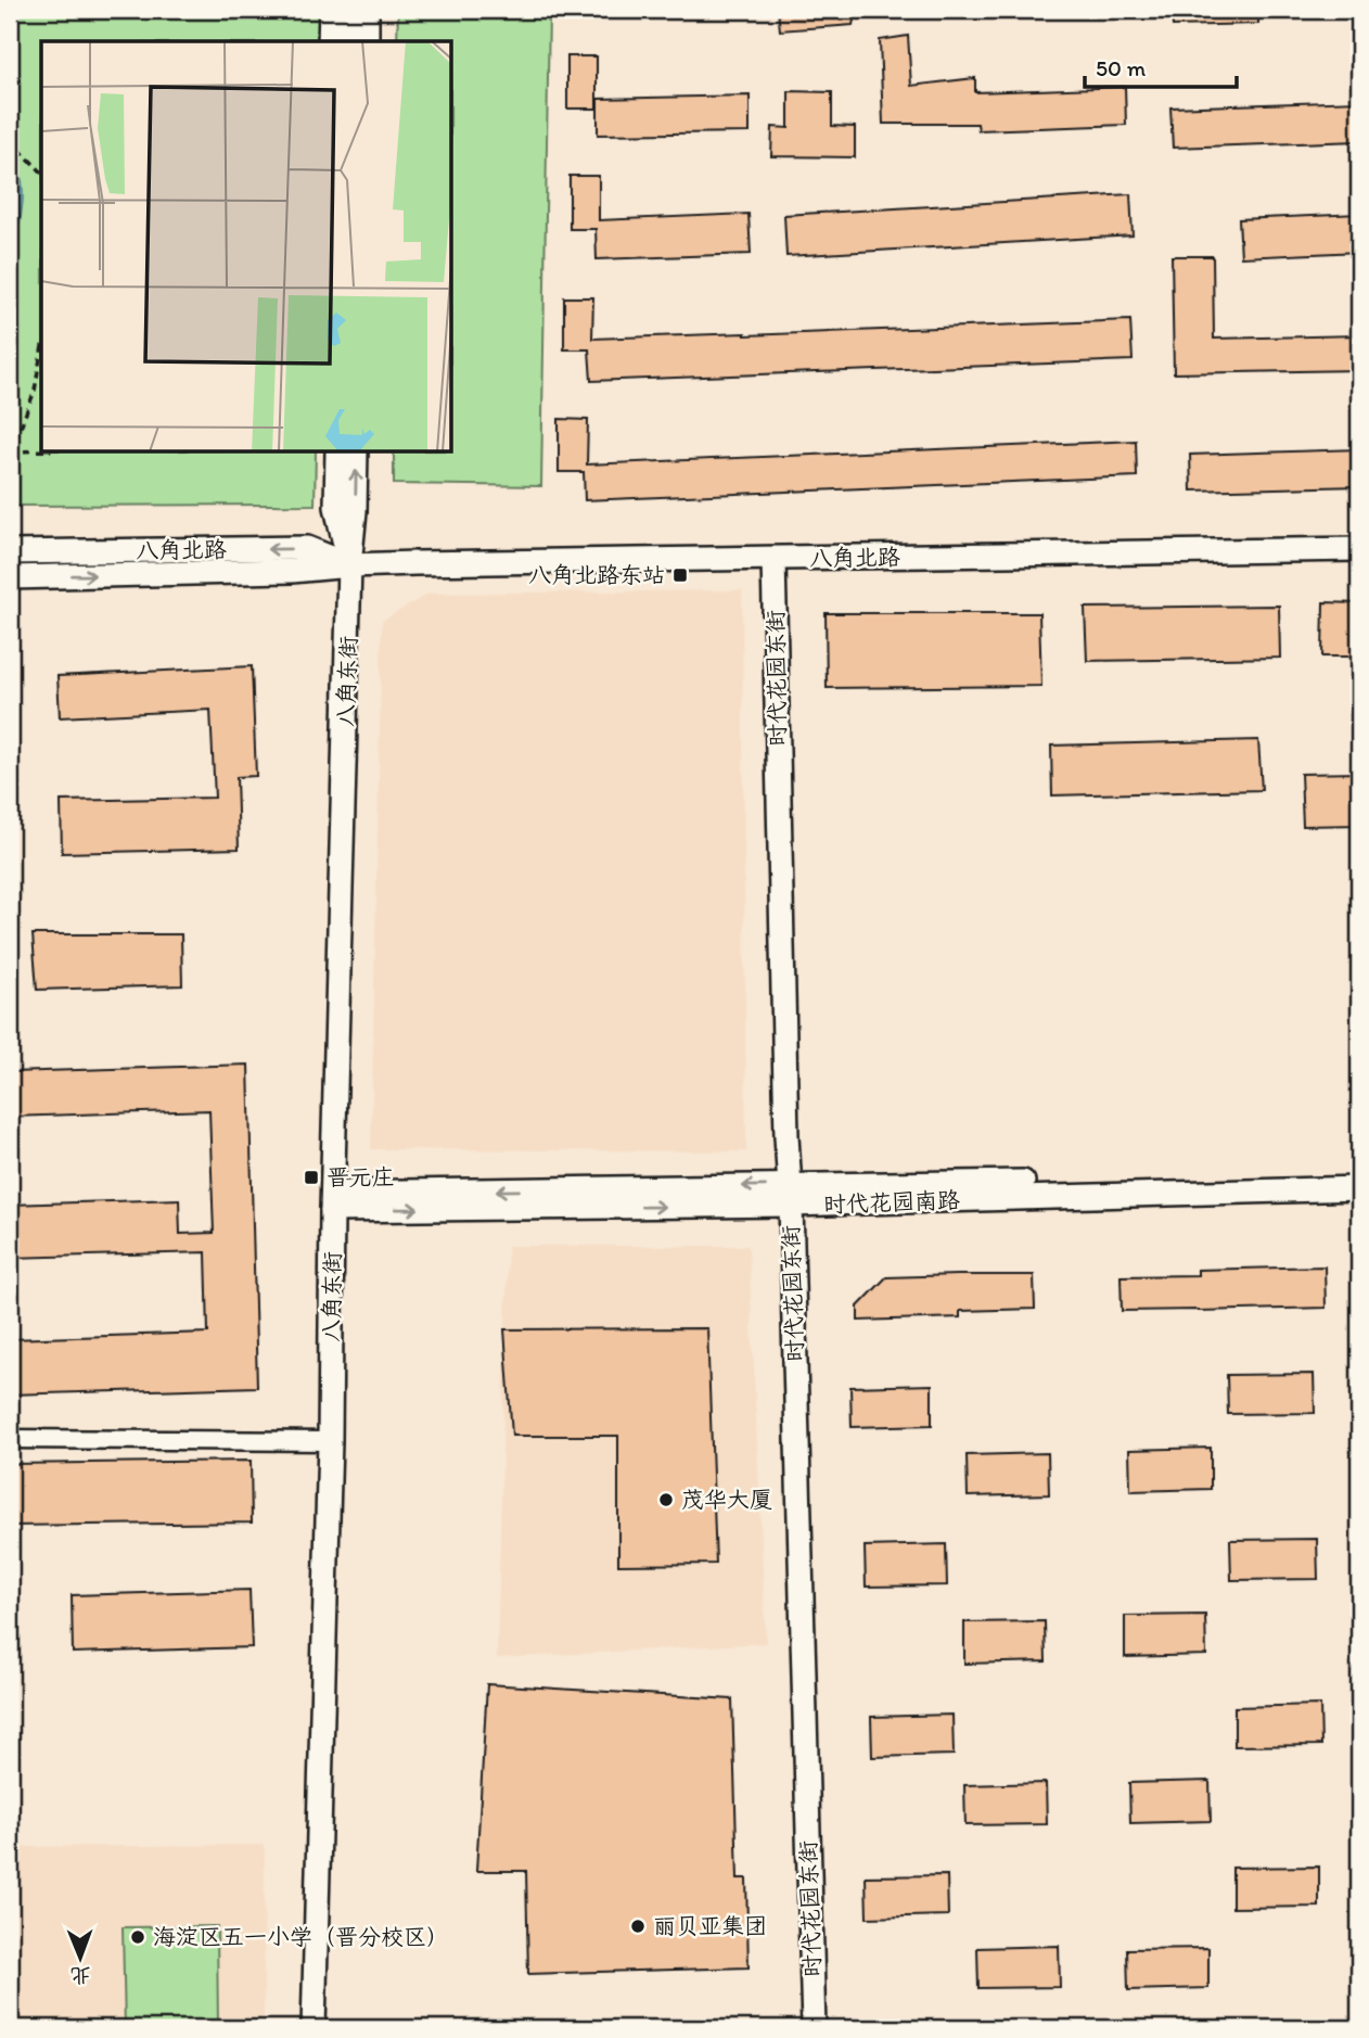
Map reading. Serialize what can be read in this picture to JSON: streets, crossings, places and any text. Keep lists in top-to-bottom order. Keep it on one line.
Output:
{"streets":{"street":["八角北路","时代花园东街","八角东街","时代花园南路"]},"crossings":[["八角北路","时代花园东街"],["八角北路","八角东街"],["时代花园东街","时代花园南路"],["八角东街","时代花园南路"]],"places":{"transit":["八角北路东站","晋元庄"],"other":["茂华大厦","丽贝亚集团","海淀区五一小学（晋分校区）"]},"scale_bar":"50 m","north":"bottom"}
